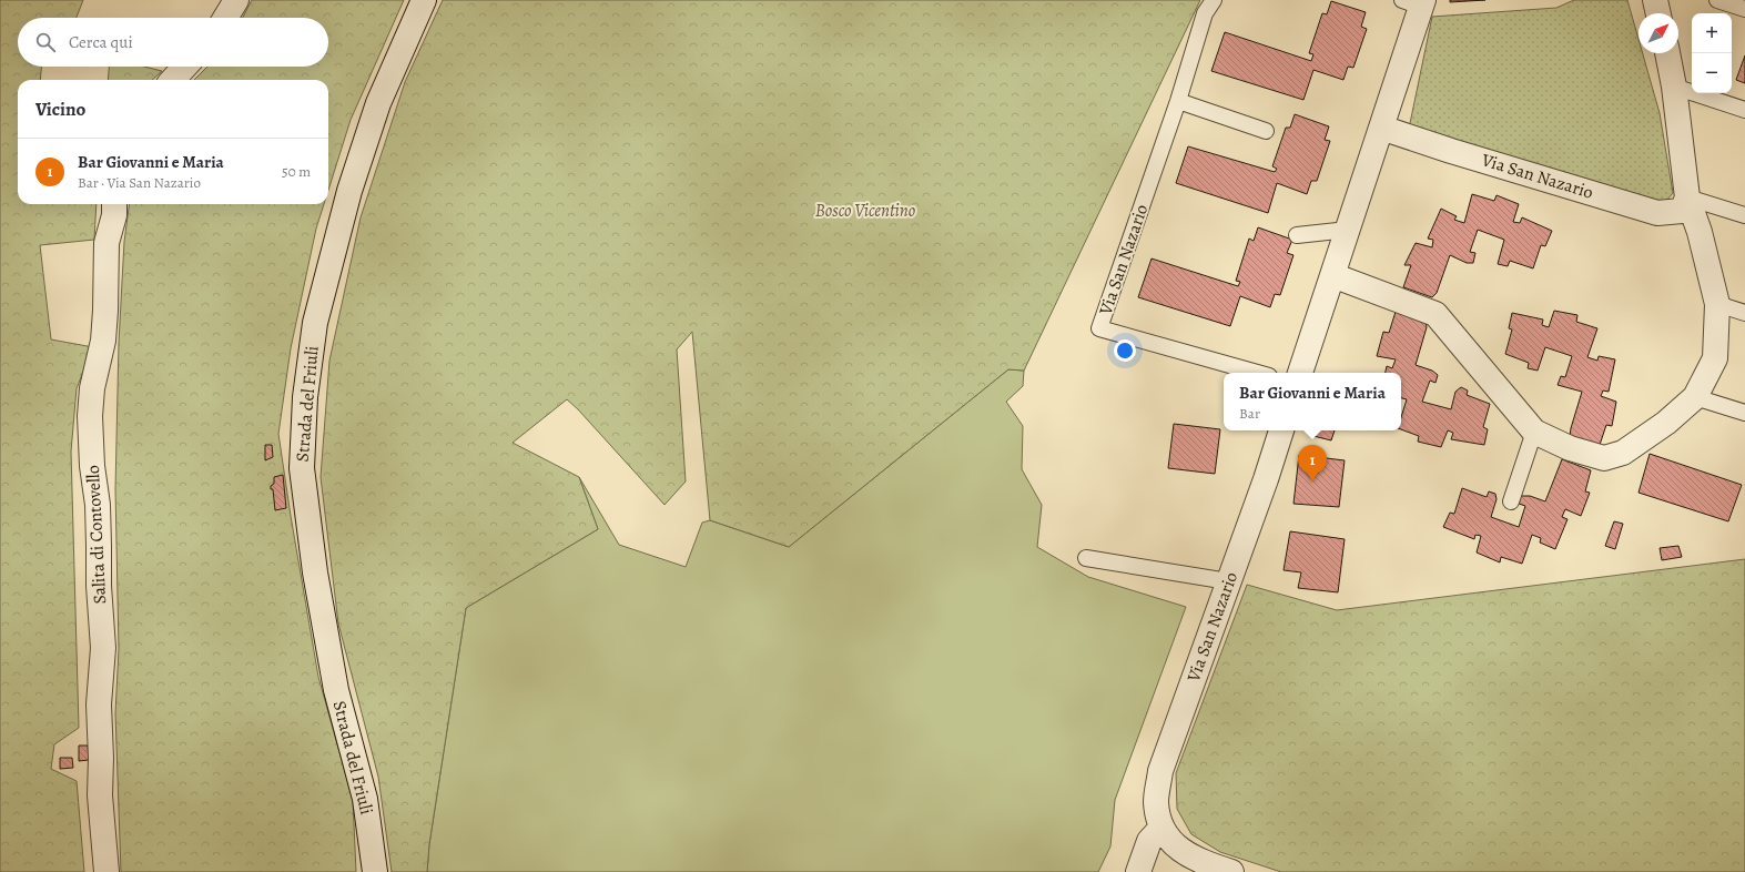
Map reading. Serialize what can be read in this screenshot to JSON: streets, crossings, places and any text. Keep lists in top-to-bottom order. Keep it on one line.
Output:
{"streets":{"street":["Via San Nazario","Strada del Friuli","Salita di Contovello"]},"parks":["Bosco Vicentino"],"north":"top right","page":{"map_buttons":["+","−"],"search":"Cerca qui","heading":"Vicino","list":[{"mark":"1","name":"Bar Giovanni e Maria","note":"Bar · Via San Nazario","value":"50 m"}],"popup":["Bar Giovanni e Maria","Bar"],"pins":"1"}}
